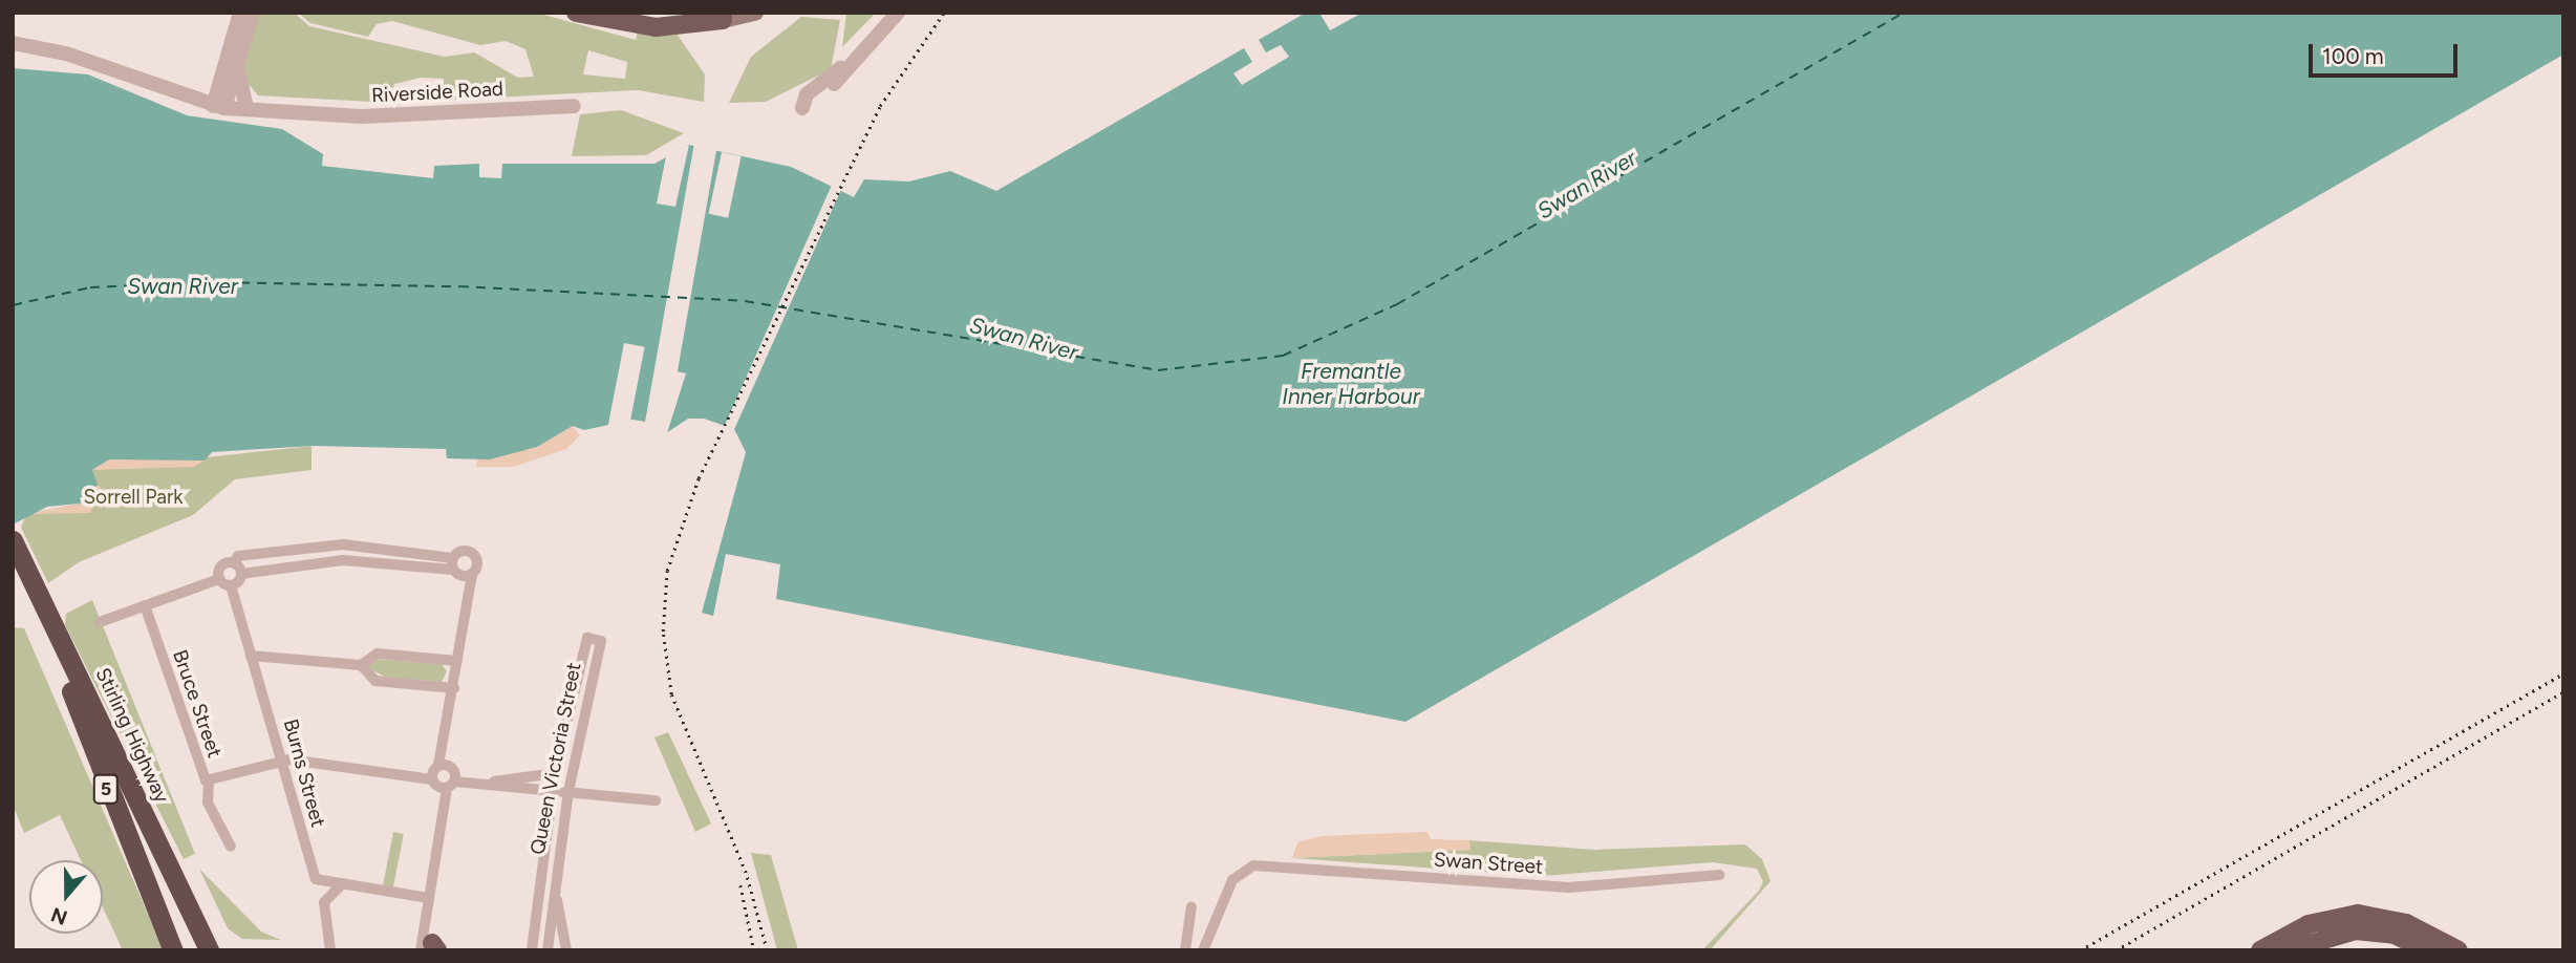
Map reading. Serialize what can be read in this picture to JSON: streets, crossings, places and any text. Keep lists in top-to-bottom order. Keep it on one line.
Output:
{"streets":{"highway":["Stirling Highway","5"],"street":["Riverside Road","Bruce Street","Queen Victoria Street","Burns Street","Swan Street"]},"crossings":[["Bruce Street","Burns Street"]],"water":["Swan River","Fremantle Inner Harbour"],"parks":["Sorrell Park"],"scale_bar":"100 m","north":"bottom"}
